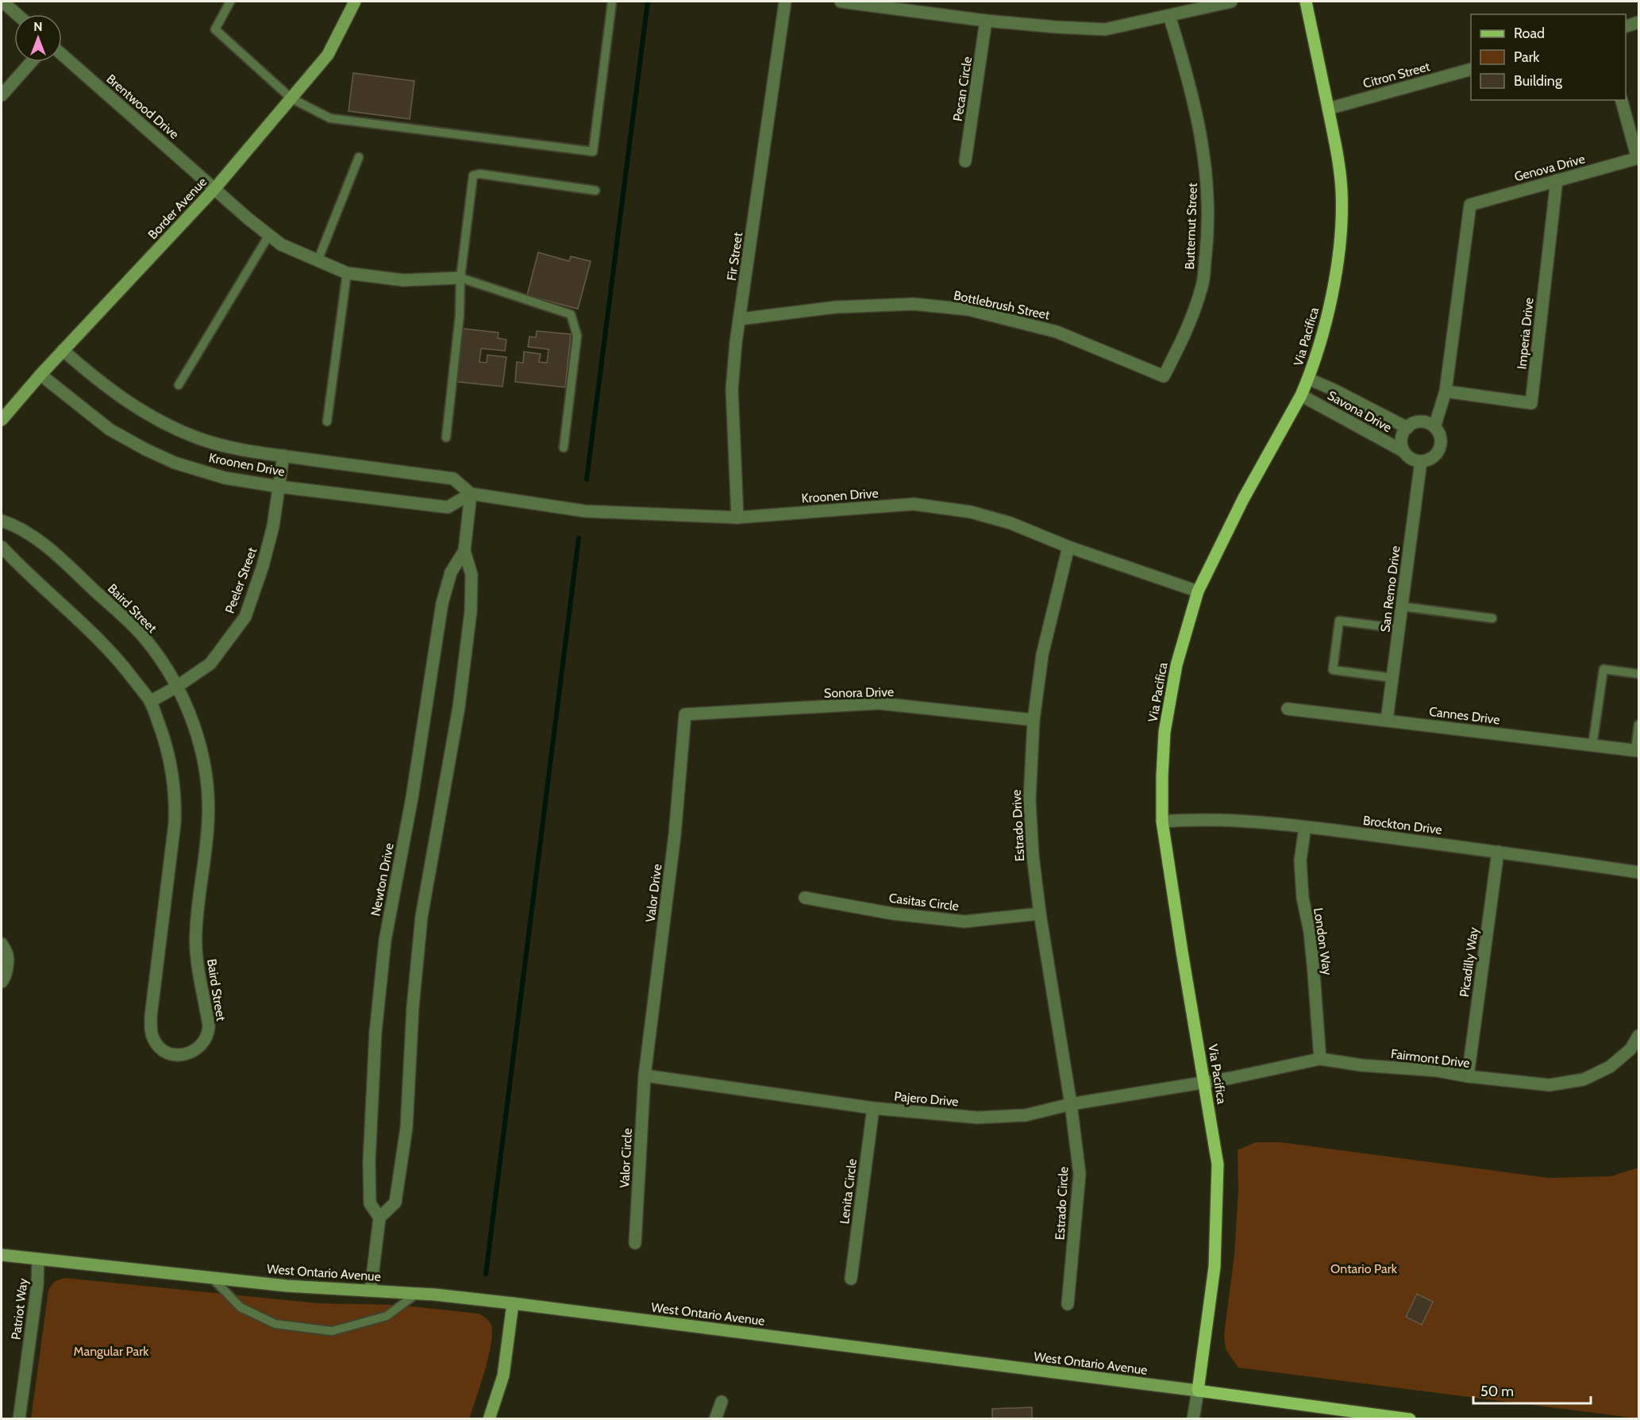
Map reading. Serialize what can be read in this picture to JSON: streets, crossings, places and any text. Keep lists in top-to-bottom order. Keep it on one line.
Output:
{"streets":{"main road":["Border Avenue","Via Pacifica","West Ontario Avenue"],"street":["Citron Street","Pecan Circle","Brentwood Drive","Genova Drive","Butternut Street","Fir Street","Bottlebrush Street","Imperia Drive","Savona Drive","Kroonen Drive","Peeler Street","San Remo Drive","Baird Street","Sonora Drive","Cannes Drive","Brockton Drive","Estrado Drive","Newton Drive","Valor Drive","Casitas Circle","London Way","Picadilly Way","Fairmont Drive","Pajero Drive","Valor Circle","Lenita Circle","Estrado Circle","Patriot Way"]},"crossings":[["Citron Street","Via Pacifica"],["Brentwood Drive","Border Avenue"],["Genova Drive","Imperia Drive"],["Border Avenue","Kroonen Drive"],["Butternut Street","Bottlebrush Street"],["Fir Street","Bottlebrush Street"],["Fir Street","Kroonen Drive"],["Via Pacifica","Savona Drive"],["Via Pacifica","Kroonen Drive"],["Via Pacifica","Brockton Drive"],["Via Pacifica","Fairmont Drive"],["Via Pacifica","Pajero Drive"],["Via Pacifica","West Ontario Avenue"],["Savona Drive","San Remo Drive"],["Kroonen Drive","Peeler Street"],["Kroonen Drive","Estrado Drive"],["Kroonen Drive","Newton Drive"],["Peeler Street","Baird Street"],["San Remo Drive","Cannes Drive"],["Sonora Drive","Estrado Drive"],["Sonora Drive","Valor Drive"],["Brockton Drive","London Way"],["Brockton Drive","Picadilly Way"],["Estrado Drive","Casitas Circle"],["Estrado Drive","Pajero Drive"],["Estrado Drive","Estrado Circle"],["Valor Drive","Pajero Drive"],["Valor Drive","Valor Circle"],["London Way","Fairmont Drive"],["Picadilly Way","Fairmont Drive"],["Fairmont Drive","Pajero Drive"],["Pajero Drive","Valor Circle"],["Pajero Drive","Lenita Circle"],["Pajero Drive","Estrado Circle"],["West Ontario Avenue","Patriot Way"]],"parks":["Ontario Park","Mangular Park"],"legend":["Road","Park","Building"],"scale_bar":"50 m","north":"top"}
